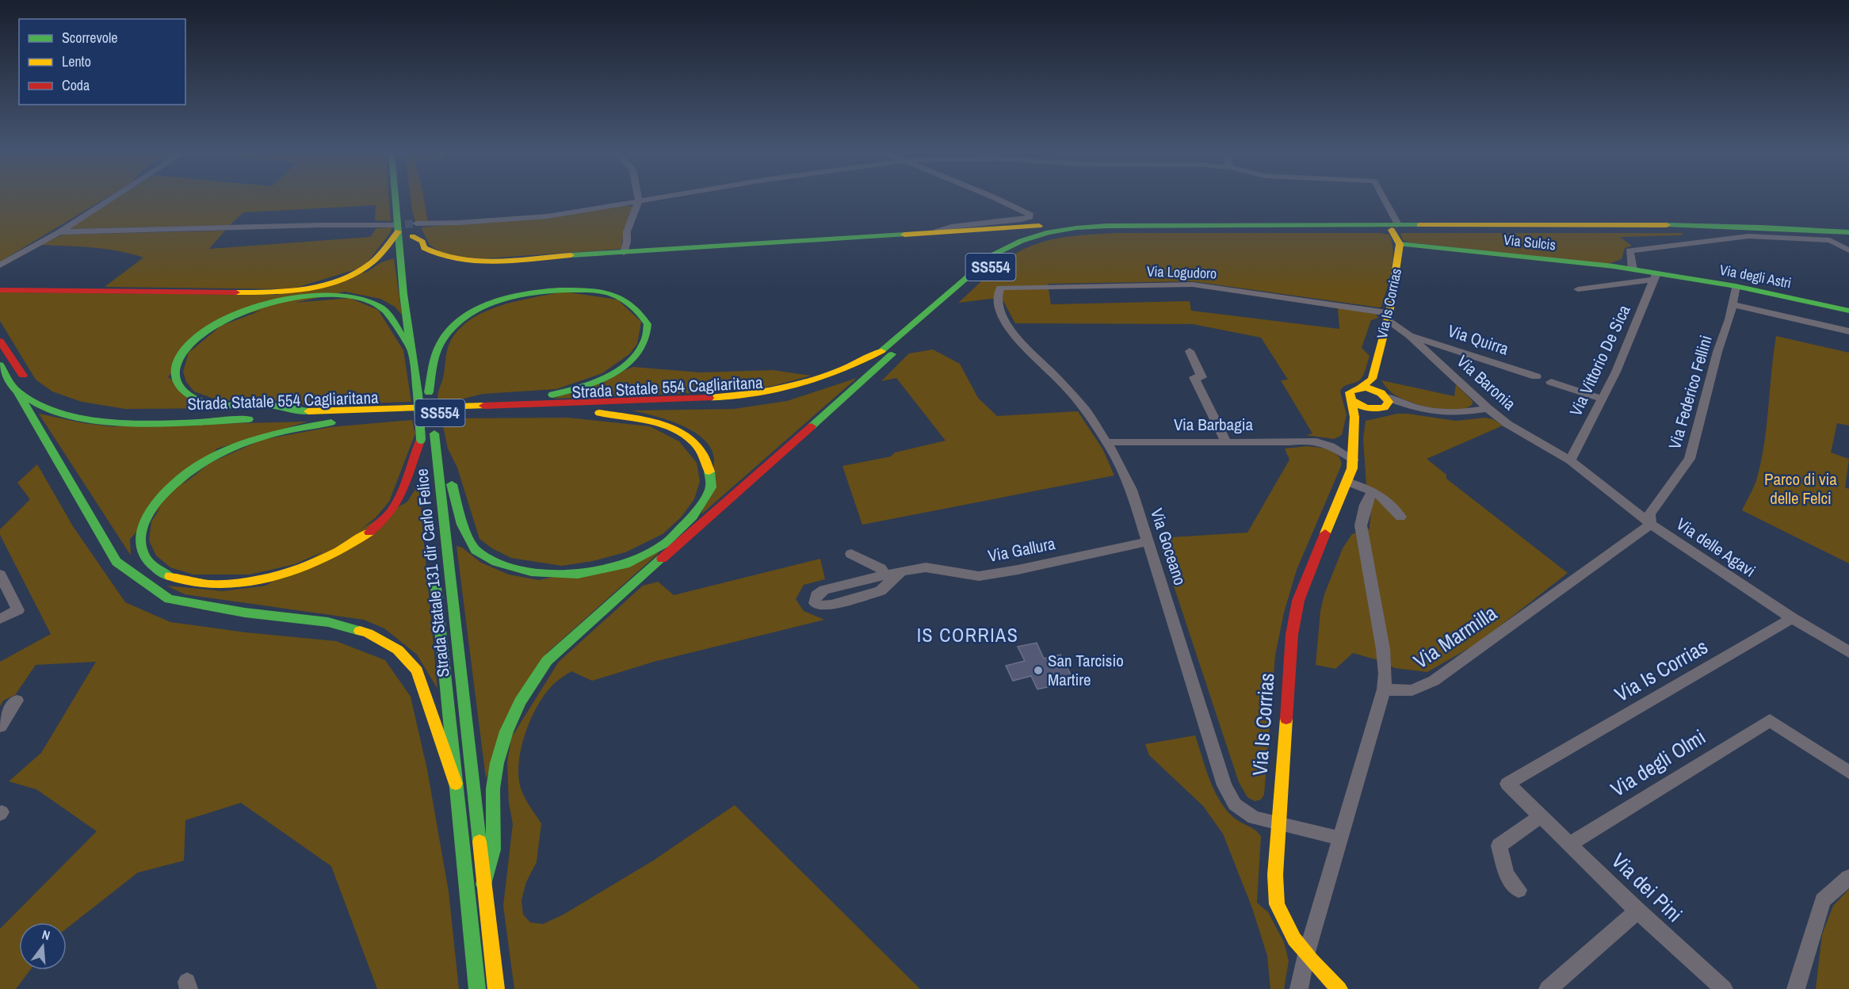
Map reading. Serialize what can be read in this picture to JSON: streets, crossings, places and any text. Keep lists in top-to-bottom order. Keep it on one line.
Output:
{"streets":{"main road":["Via Sulcis","SS554","Via degli Astri","Via Is Corrias","Strada Statale 554 Cagliaritana","Strada Statale 131 dir Carlo Felice"],"street":["Via Logudoro","Via Quirra","Via Vittorio De Sica","Via Baronia","Via Federico Fellini","Via Barbagia","Via Goceano","Via delle Agavi","Via Gallura","Via Marmilla","Via degli Olmi","Via dei Pini"]},"crossings":[["Via Sulcis","Via degli Astri"],["Via Sulcis","Via Is Corrias"],["Via Sulcis","Via Vittorio De Sica"],["SS554","Strada Statale 554 Cagliaritana"],["Via Logudoro","Via Is Corrias"],["Via Logudoro","Via Baronia"],["Via Logudoro","Via Goceano"],["Via degli Astri","Via Vittorio De Sica"],["Via degli Astri","Via Federico Fellini"],["Via Is Corrias","Via Baronia"],["Via Is Corrias","Strada Statale 554 Cagliaritana"],["Via Is Corrias","Via Goceano"],["Via Is Corrias","Via delle Agavi"],["Via Is Corrias","Via dei Pini"],["Via Quirra","Via Baronia"],["Via Vittorio De Sica","Via Baronia"],["Via Vittorio De Sica","Via delle Agavi"],["Via Baronia","Via delle Agavi"],["Via Federico Fellini","Via delle Agavi"],["Via Federico Fellini","Via Marmilla"],["Via Barbagia","Via Goceano"],["Via Goceano","Via Gallura"],["Via delle Agavi","Via Marmilla"],["Via degli Olmi","Via dei Pini"]],"districts":["IS CORRIAS"],"parks":["Parco di via delle Felci"],"places":["San Tarcisio Martire"],"legend":["Scorrevole","Lento","Coda"],"north":"top"}
